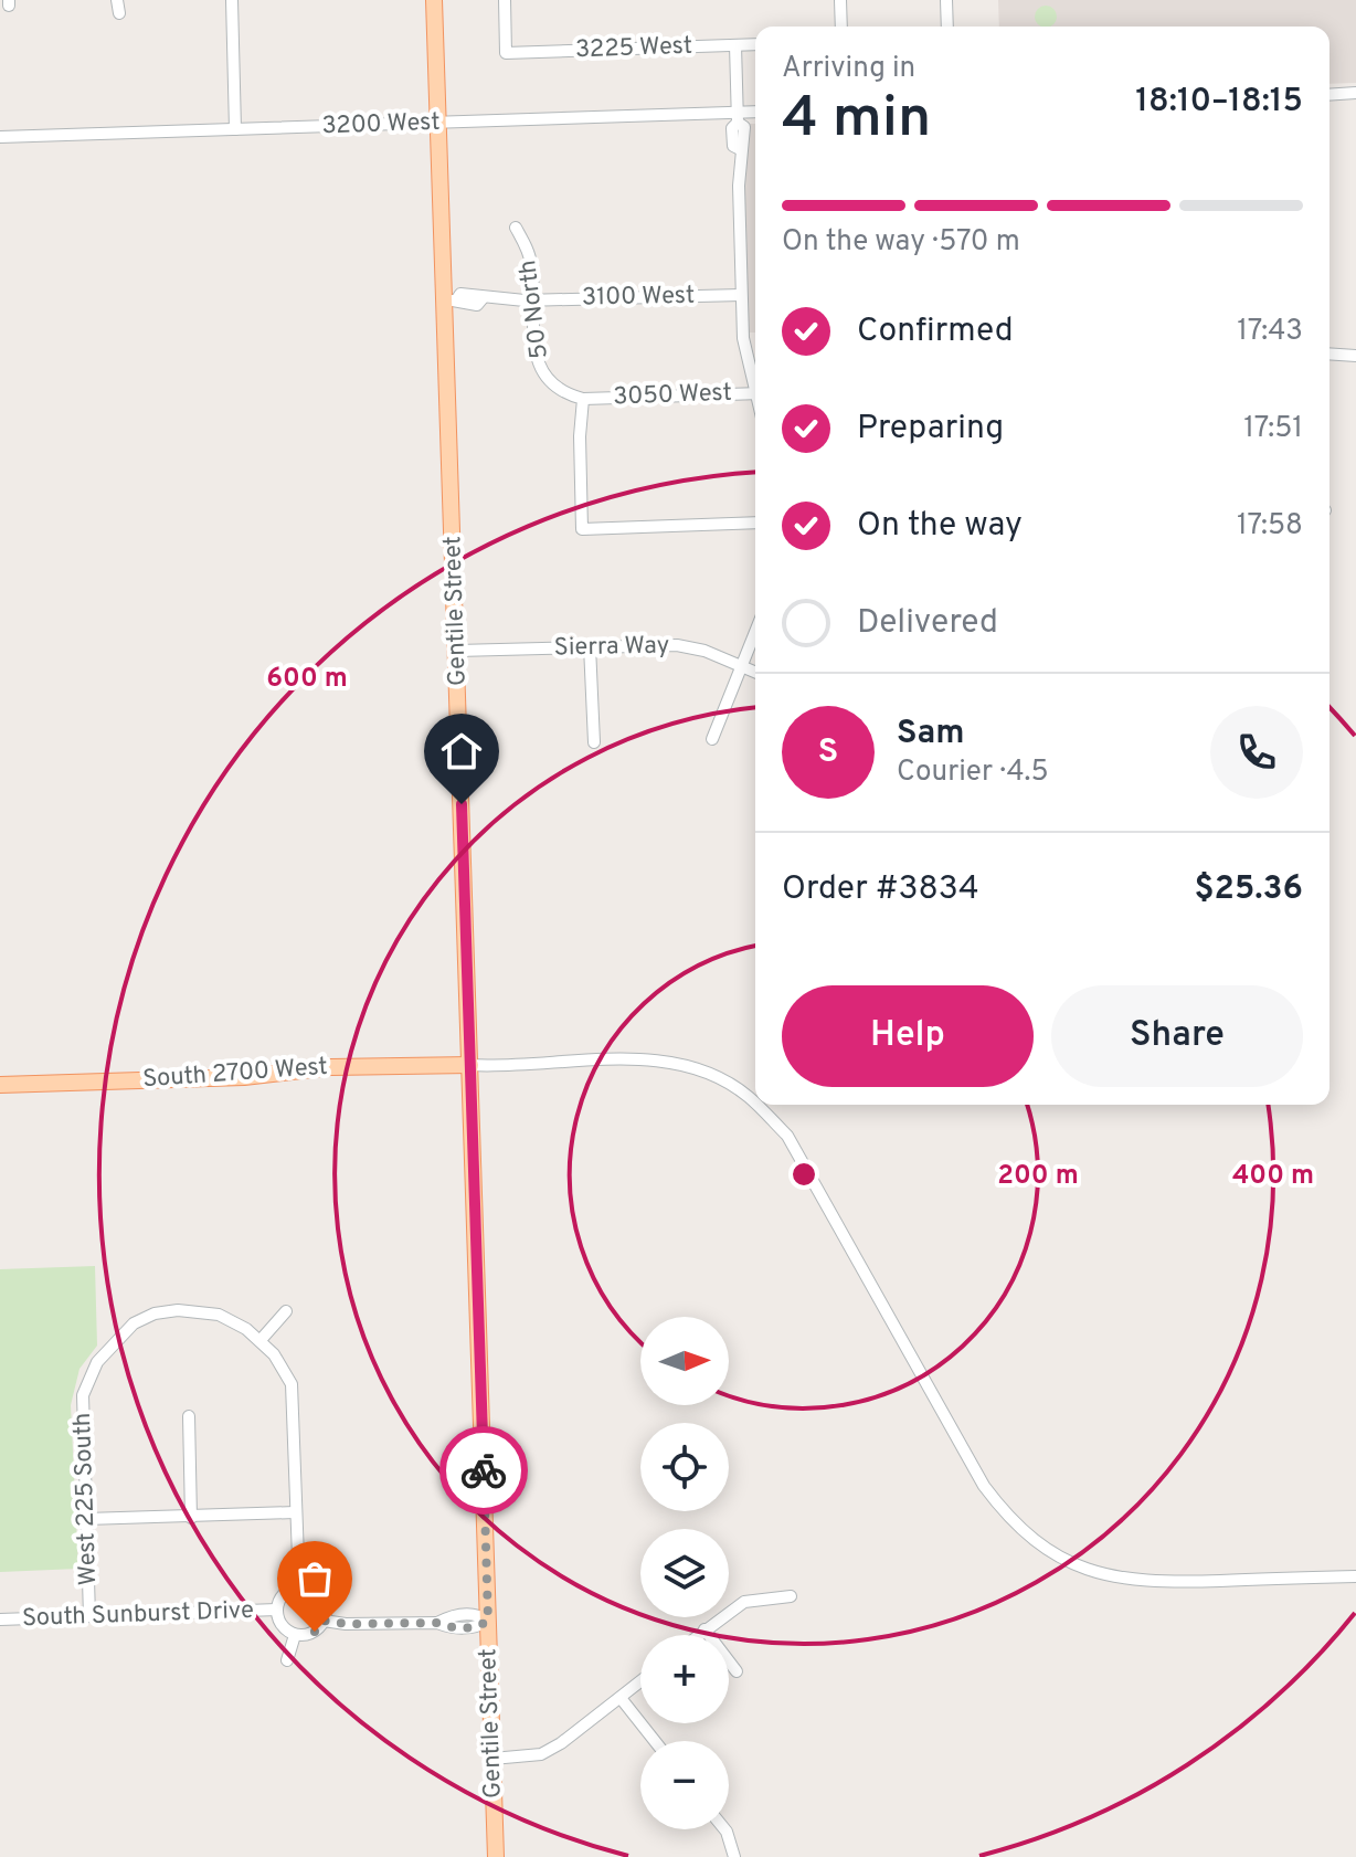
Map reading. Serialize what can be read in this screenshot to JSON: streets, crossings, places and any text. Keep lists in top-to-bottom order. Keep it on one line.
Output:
{"streets":{"main road":["Gentile Street","South 2700 West"],"street":["3225 West","3200 West","3100 West","50 North","3050 West","Sierra Way","West 225 South","South Sunburst Drive"]},"crossings":[["3200 West","Gentile Street"],["3100 West","50 North"],["3100 West","Gentile Street"],["50 North","3050 West"],["Gentile Street","Sierra Way"],["Gentile Street","South 2700 West"],["West 225 South","South Sunburst Drive"]],"north":"right","page":{"heading":["4 min","Arriving in","18:10–18:15"],"panel":["Sam","Courier · 4.5","Order #3834","$25.36"],"bar":"On the way · 570 m","list":[["Confirmed","17:43"],["Preparing","17:51"],["On the way","17:58"],"Delivered"],"round":"S","buttons":["Help","Share"],"map_buttons":["+","−"]},"rings":["600 m","200 m","400 m"]}
